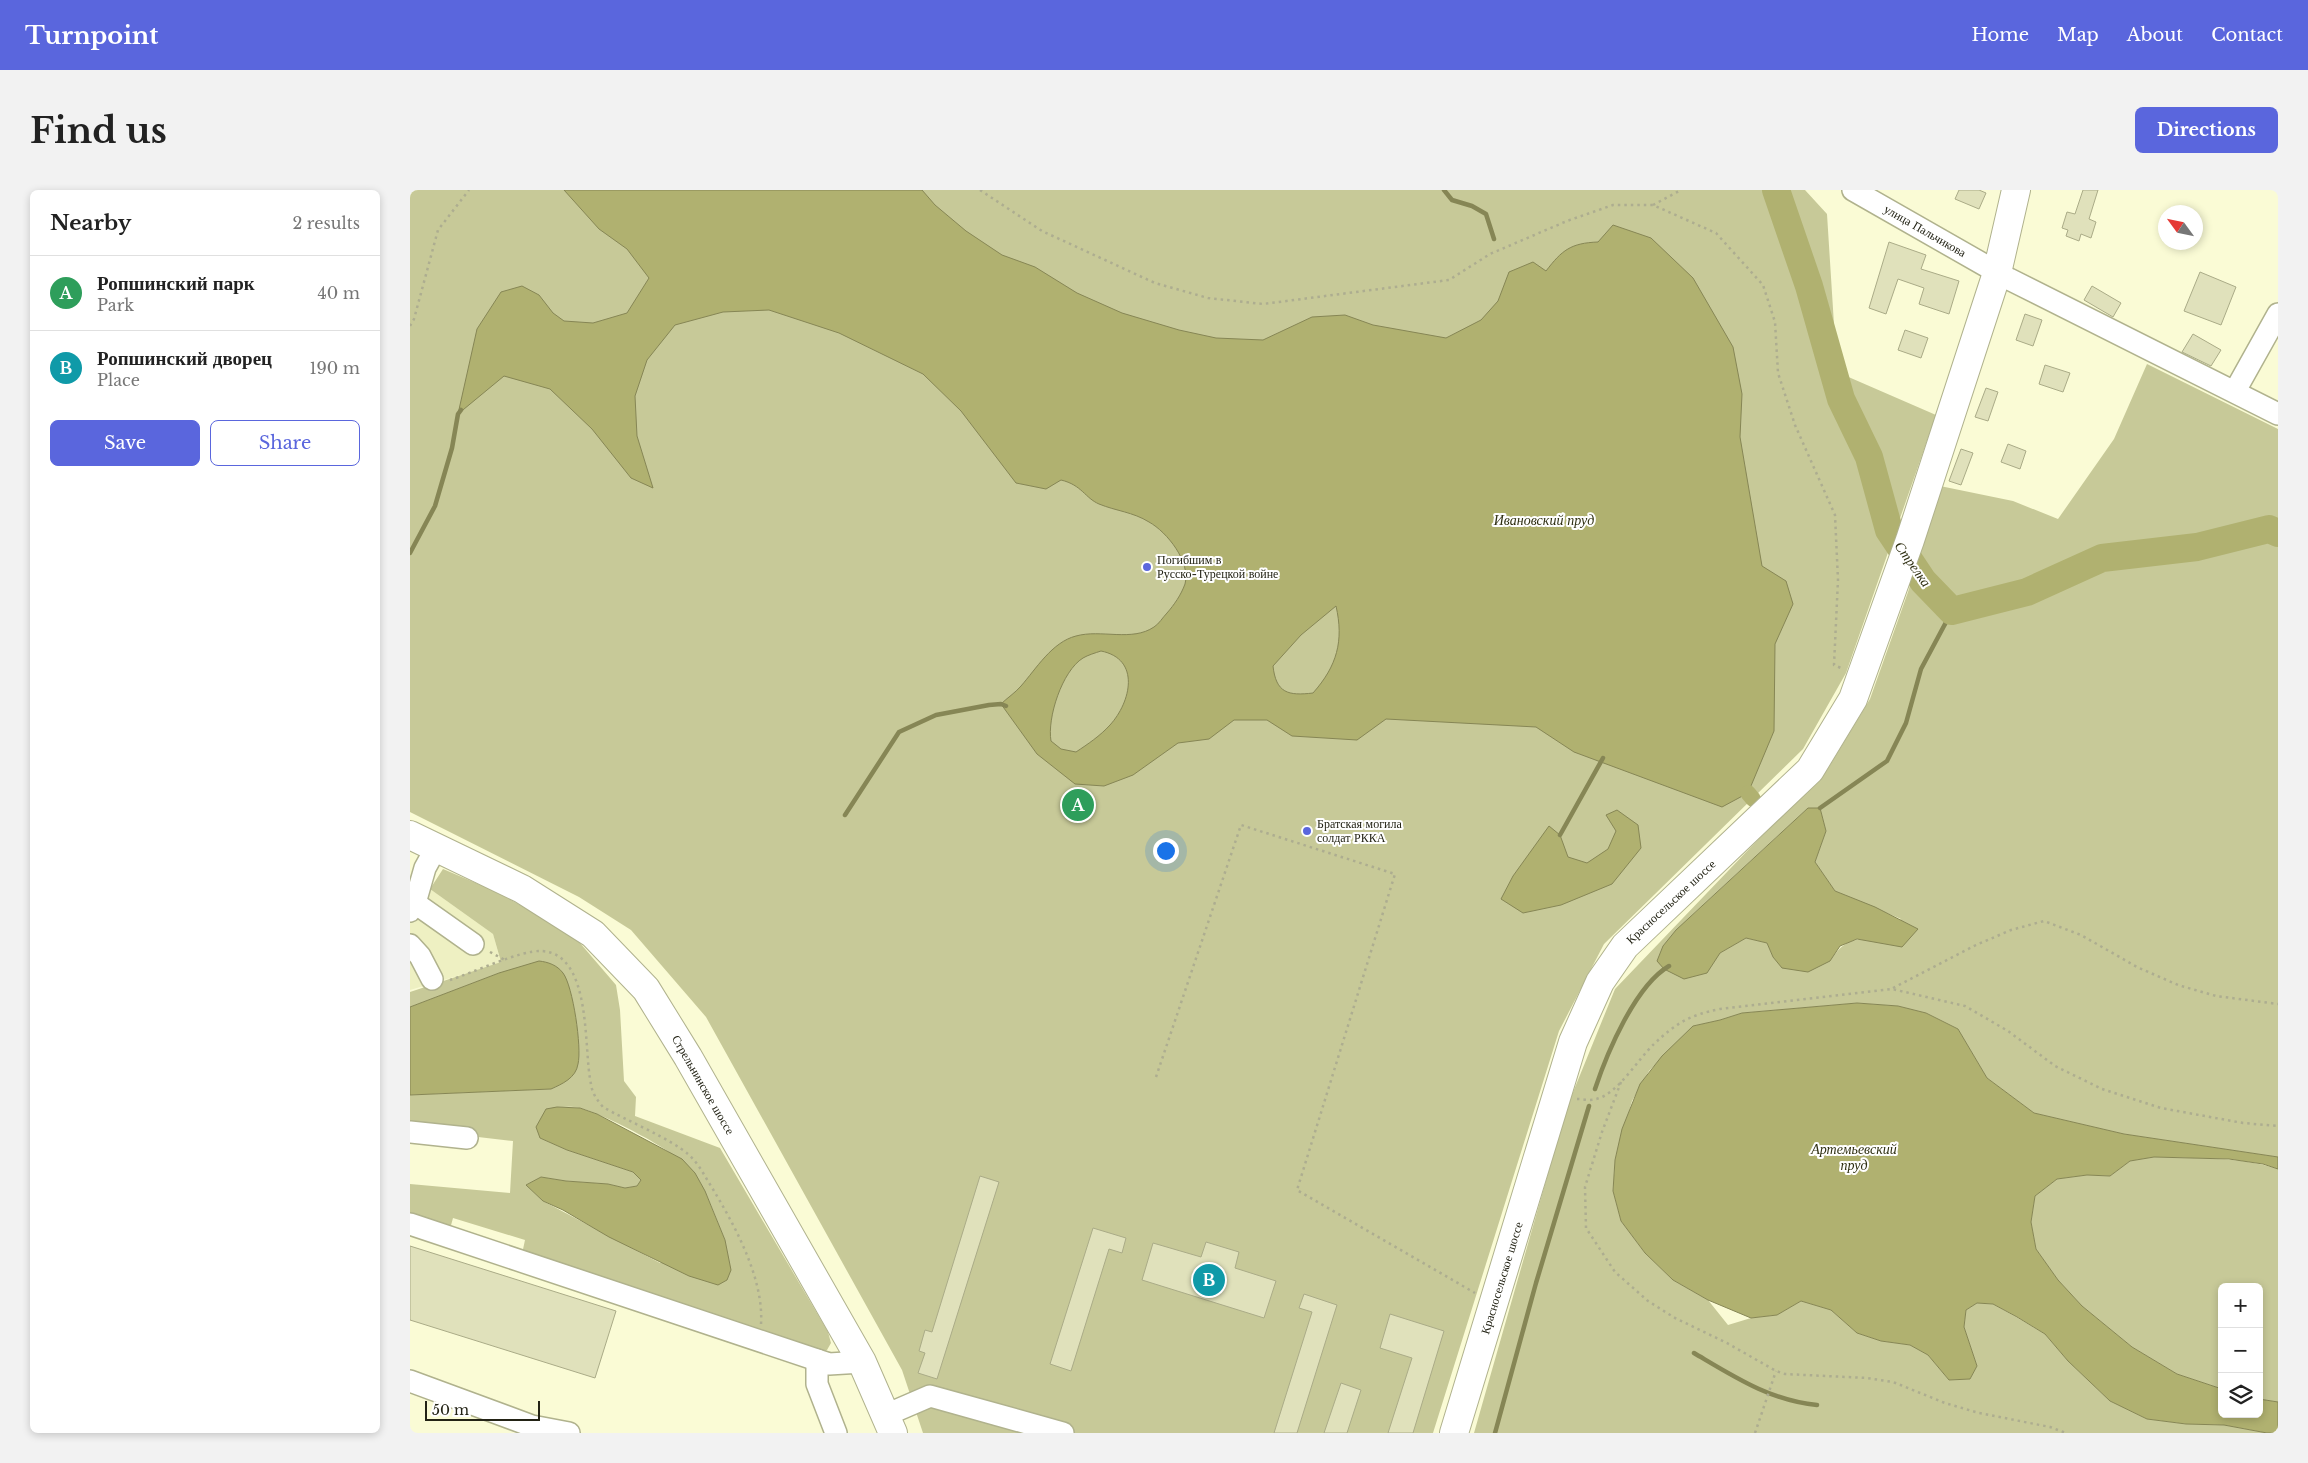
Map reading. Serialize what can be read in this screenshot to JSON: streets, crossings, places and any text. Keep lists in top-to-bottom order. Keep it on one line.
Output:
{"streets":{"main road":["Красносельское шоссе","Стрельнинское шоссе"],"street":["улица Пальчикова"]},"crossings":[["улица Пальчикова","Красносельское шоссе"]],"water":["Ивановский пруд","Стрелка","Артемьевский пруд"],"places":["Погибшим в Русско-Турецкой войне","Братская могила солдат РККА"],"scale_bar":"50 m","north":"top left","page":{"header":"Turnpoint","nav":["Home","Map","About","Contact"],"buttons":["Directions",["Save","Share"]],"title":"Find us","heading":["Nearby","2 results"],"list":[{"mark":"A","name":"Ропшинский парк","note":"Park","value":"40 m"},{"mark":"B","name":"Ропшинский дворец","note":"Place","value":"190 m"}],"pins":["A","B"],"map_buttons":["+","−"],"scale":"50 m"}}
